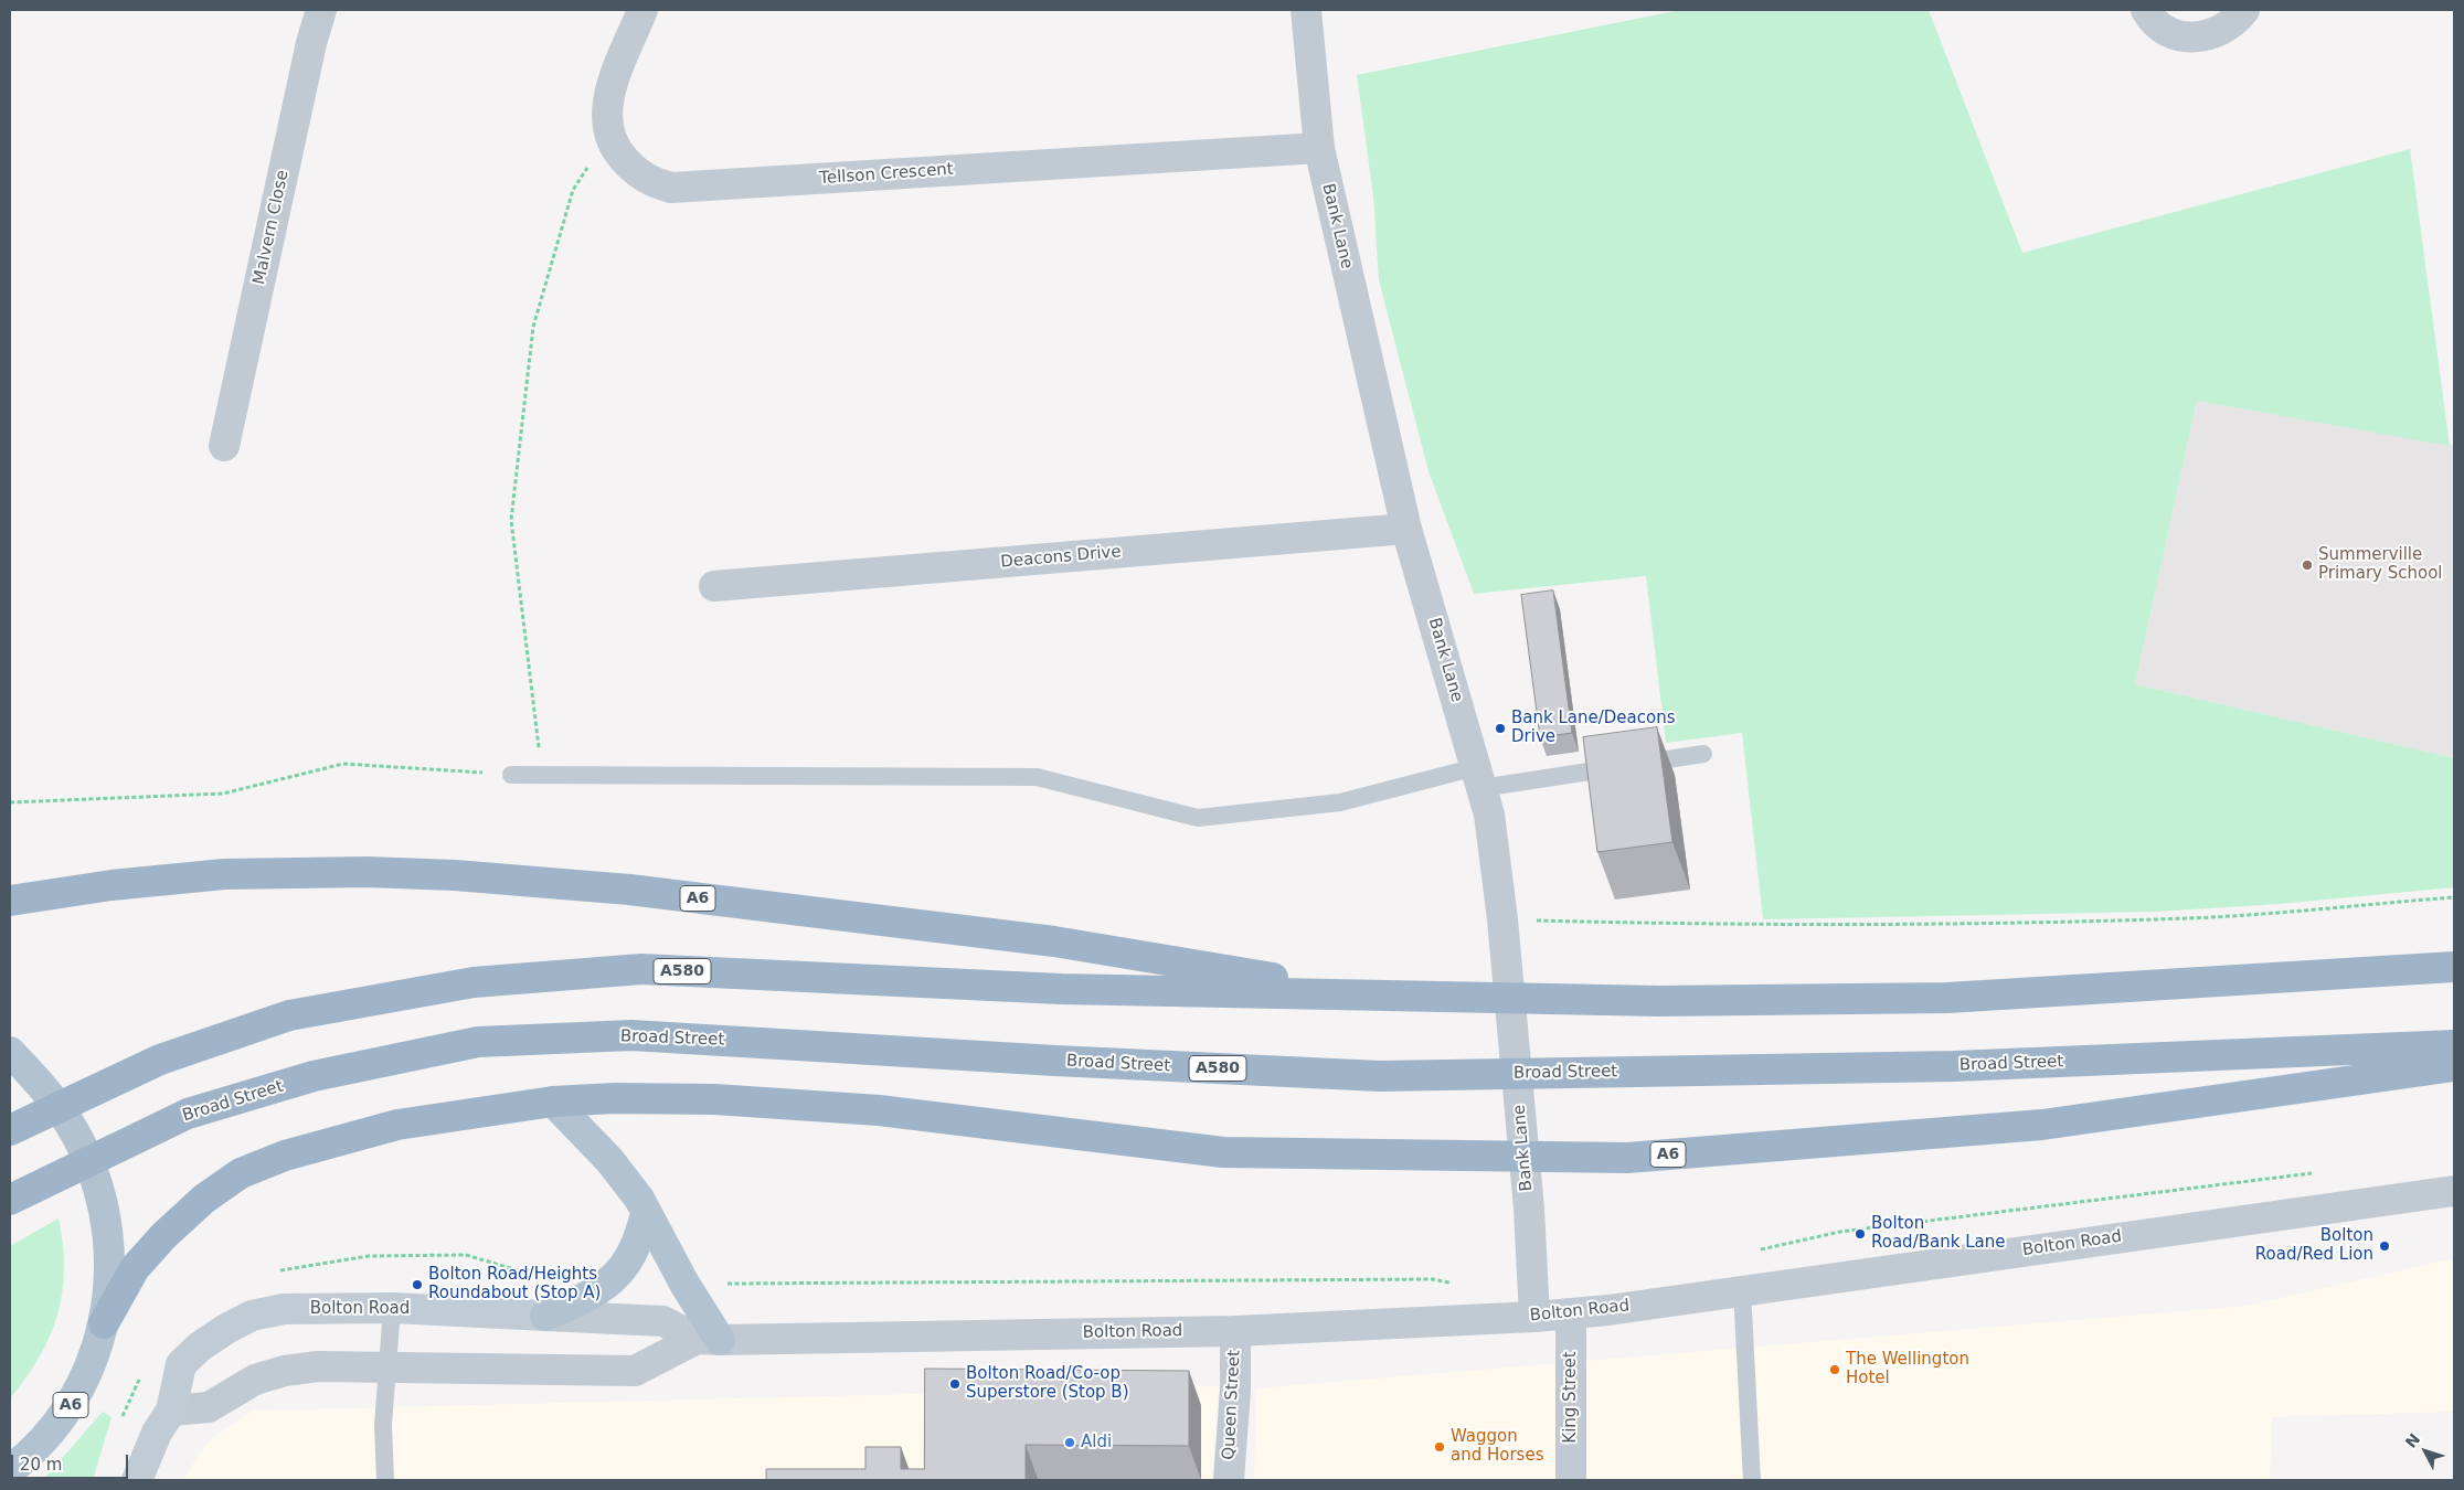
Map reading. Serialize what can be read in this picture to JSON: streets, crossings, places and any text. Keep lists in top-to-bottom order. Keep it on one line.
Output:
{"streets":{"highway":["A6","A580","Broad Street"],"main road":["Bolton Road"],"street":["Tellson Crescent","Bank Lane","Malvern Close","Deacons Drive","King Street","Queen Street"]},"crossings":[["Tellson Crescent","Bank Lane"],["Bank Lane","Deacons Drive"],["Bank Lane","Bolton Road"],["A6","A580"],["Bolton Road","King Street"],["Bolton Road","Queen Street"]],"places":["Summerville Primary School","Bank Lane/Deacons Drive","Bolton Road/Bank Lane","Bolton Road/Red Lion","Bolton Road/Heights Roundabout (Stop A)","The Wellington Hotel","Bolton Road/Co-op Superstore (Stop B)","Aldi","Waggon and Horses"],"scale_bar":"20 m","north":"top left"}
